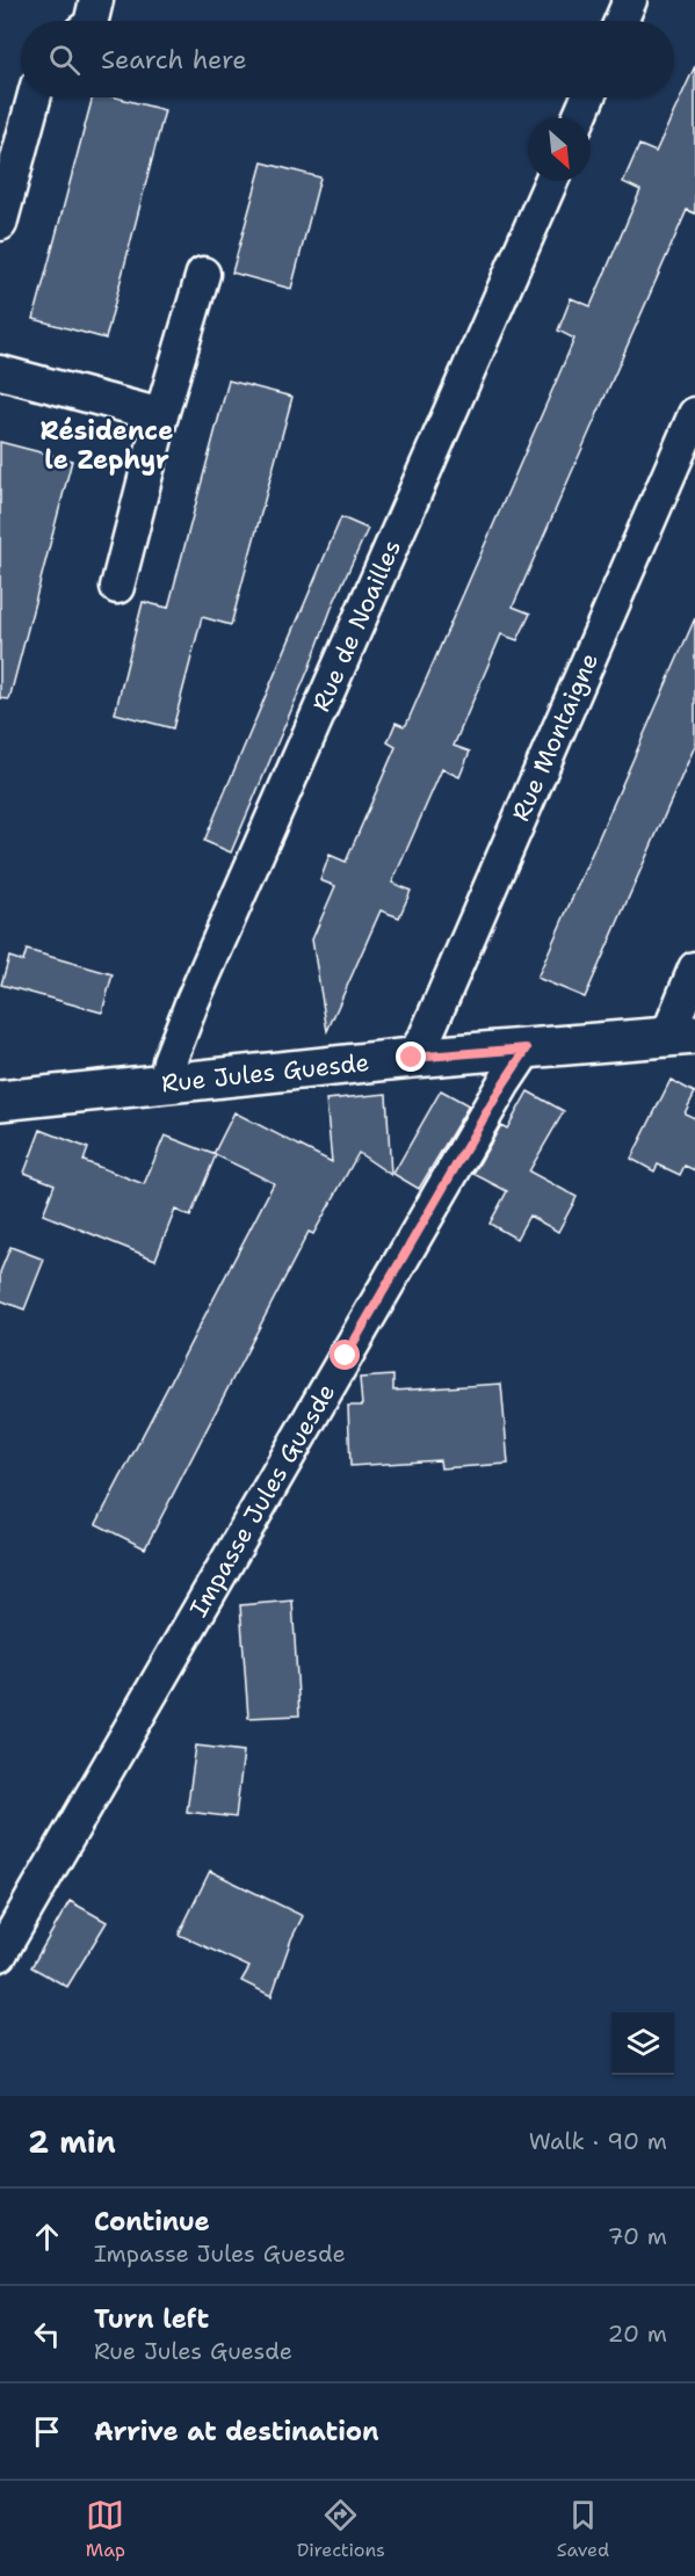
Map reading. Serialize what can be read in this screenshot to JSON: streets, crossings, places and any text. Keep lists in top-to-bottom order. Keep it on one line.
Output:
{"streets":{"main road":["Rue Jules Guesde"],"street":["Rue de Noailles","Rue Montaigne","Impasse Jules Guesde"]},"crossings":[["Rue de Noailles","Rue Jules Guesde"],["Rue Montaigne","Rue Jules Guesde"],["Rue Jules Guesde","Impasse Jules Guesde"]],"districts":["Résidence le Zephyr"],"north":"bottom right","page":{"search":"Search here","heading":["2 min","Walk · 90 m"],"list":[["Continue","Impasse Jules Guesde","70 m"],["Turn left","Rue Jules Guesde","20 m"],"Arrive at destination"],"nav":["Map","Directions","Saved"]}}
